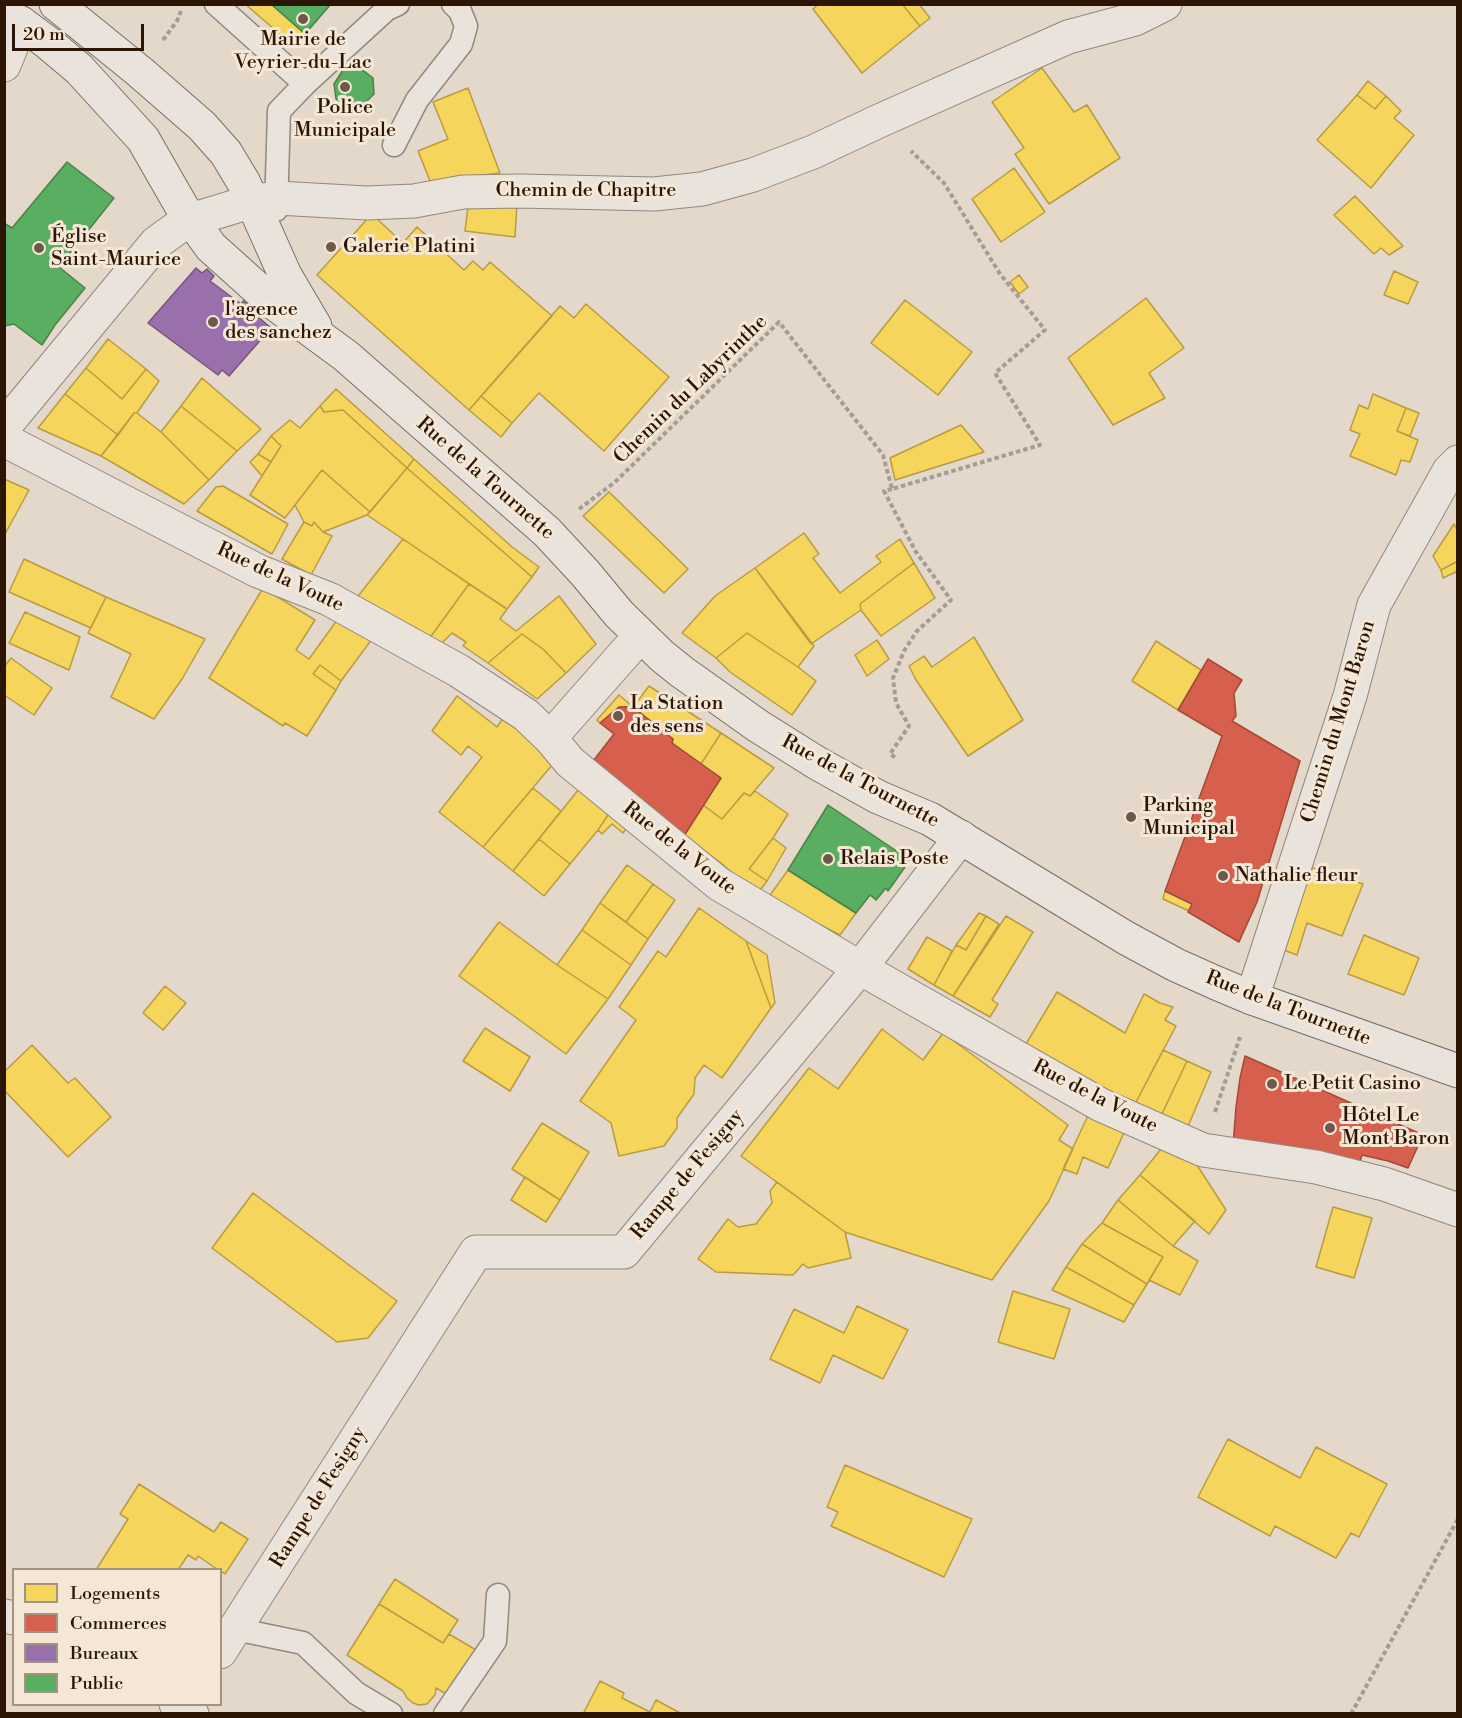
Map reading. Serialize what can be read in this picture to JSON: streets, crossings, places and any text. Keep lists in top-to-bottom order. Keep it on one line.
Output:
{"streets":{"street":["Chemin de Chapitre","Rue de la Tournette","Rue de la Voute","Chemin du Mont Baron","Rampe de Fesigny"],"path":["Chemin du Labyrinthe"]},"crossings":[["Chemin de Chapitre","Rue de la Tournette"],["Chemin du Labyrinthe","Rue de la Tournette"],["Rue de la Tournette","Chemin du Mont Baron"],["Rue de la Tournette","Rampe de Fesigny"],["Rue de la Voute","Rampe de Fesigny"]],"places":["Mairie de Veyrier-du-Lac","Police Municipale","Galerie Platini","Église Saint-Maurice","l'agence des sanchez","La Station des sens","Parking Municipal","Relais Poste","Nathalie fleur","Le Petit Casino","Hôtel Le Mont Baron"],"legend":["Logements","Commerces","Bureaux","Public"],"scale_bar":"20 m"}
